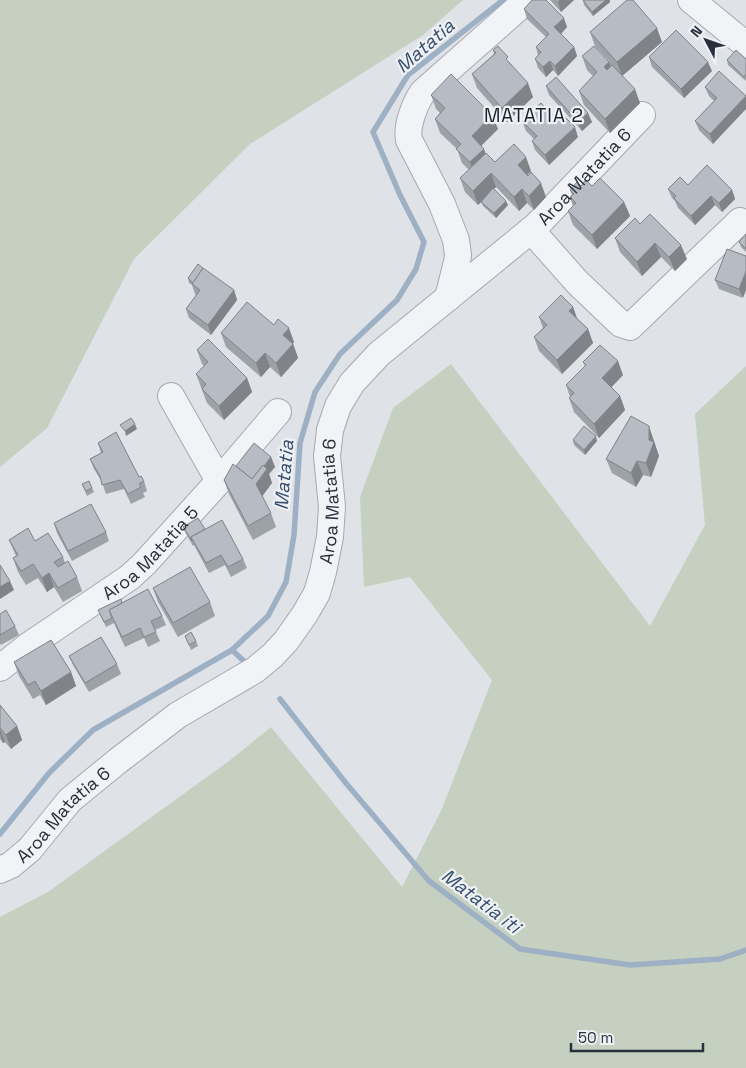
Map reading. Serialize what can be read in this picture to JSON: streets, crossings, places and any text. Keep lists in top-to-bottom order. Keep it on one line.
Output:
{"streets":{"street":["Aroa Matatia 6","Aroa Matatia 5"]},"districts":["MATATIA 2"],"water":["Matatia","Matatia iti"],"scale_bar":"50 m","north":"top left"}
